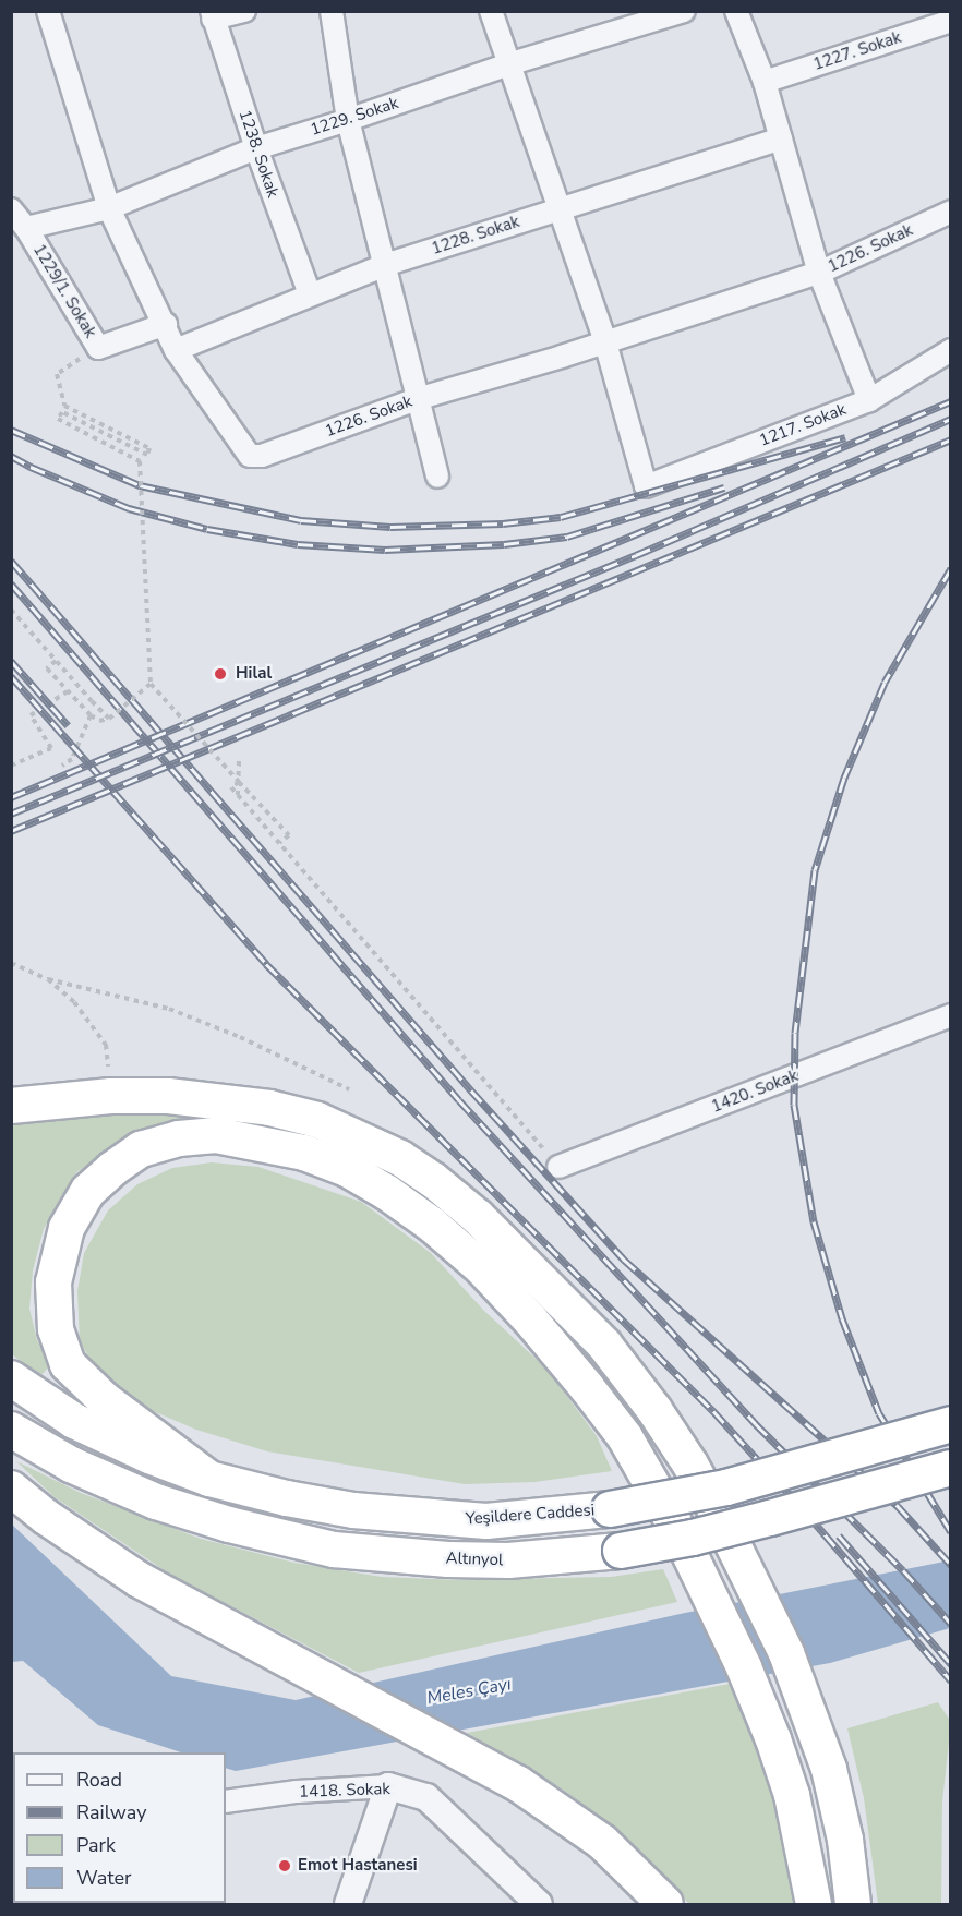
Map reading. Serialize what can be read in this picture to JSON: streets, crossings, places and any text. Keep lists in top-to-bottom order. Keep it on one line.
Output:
{"streets":{"highway":["Yeşildere Caddesi","Altınyol"],"street":["1227. Sokak","1229. Sokak","1238. Sokak","1228. Sokak","1226. Sokak","1229/1. Sokak","1217. Sokak","1420. Sokak","1418. Sokak"]},"crossings":[["1229. Sokak","1238. Sokak"],["1229. Sokak","1226. Sokak"],["1229. Sokak","1229/1. Sokak"],["1238. Sokak","1228. Sokak"],["1228. Sokak","1226. Sokak"],["1226. Sokak","1229/1. Sokak"],["1226. Sokak","1217. Sokak"]],"water":["Meles Çayı"],"places":["Hilal","Emot Hastanesi"],"legend":["Road","Railway","Park","Water"]}
